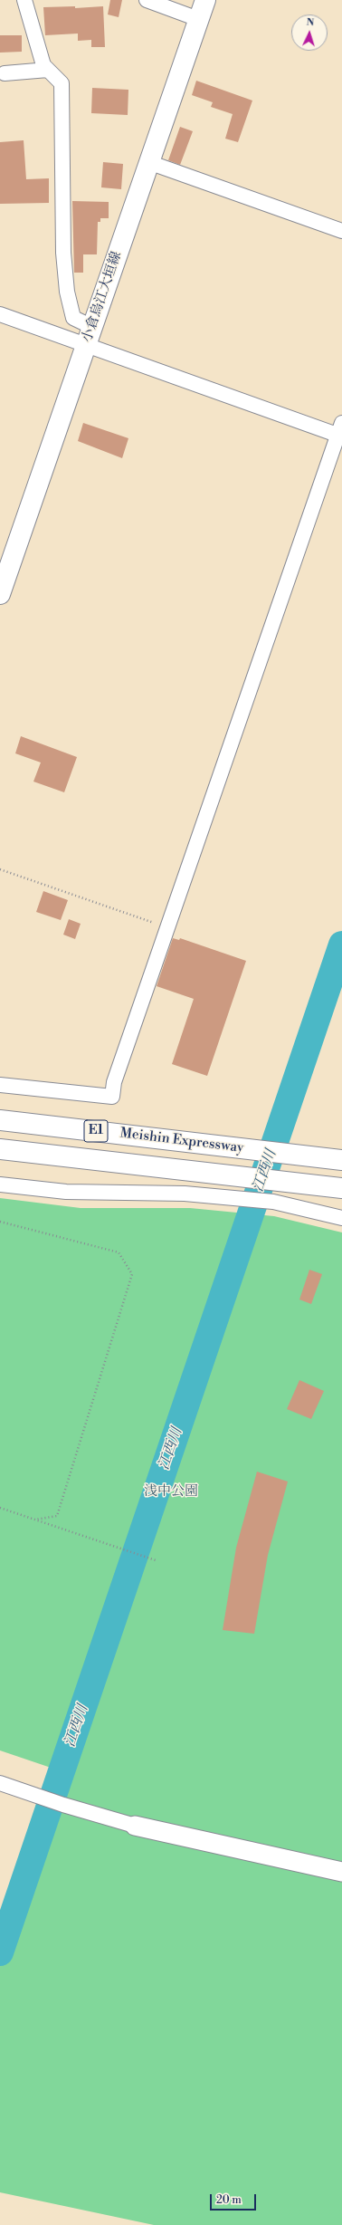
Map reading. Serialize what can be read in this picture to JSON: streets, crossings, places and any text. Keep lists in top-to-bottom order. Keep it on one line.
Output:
{"streets":{"main road":["小倉烏江大垣線","E1","Meishin Expressway"]},"water":["江西川"],"parks":["浅中公園"],"scale_bar":"20 m","north":"top"}
